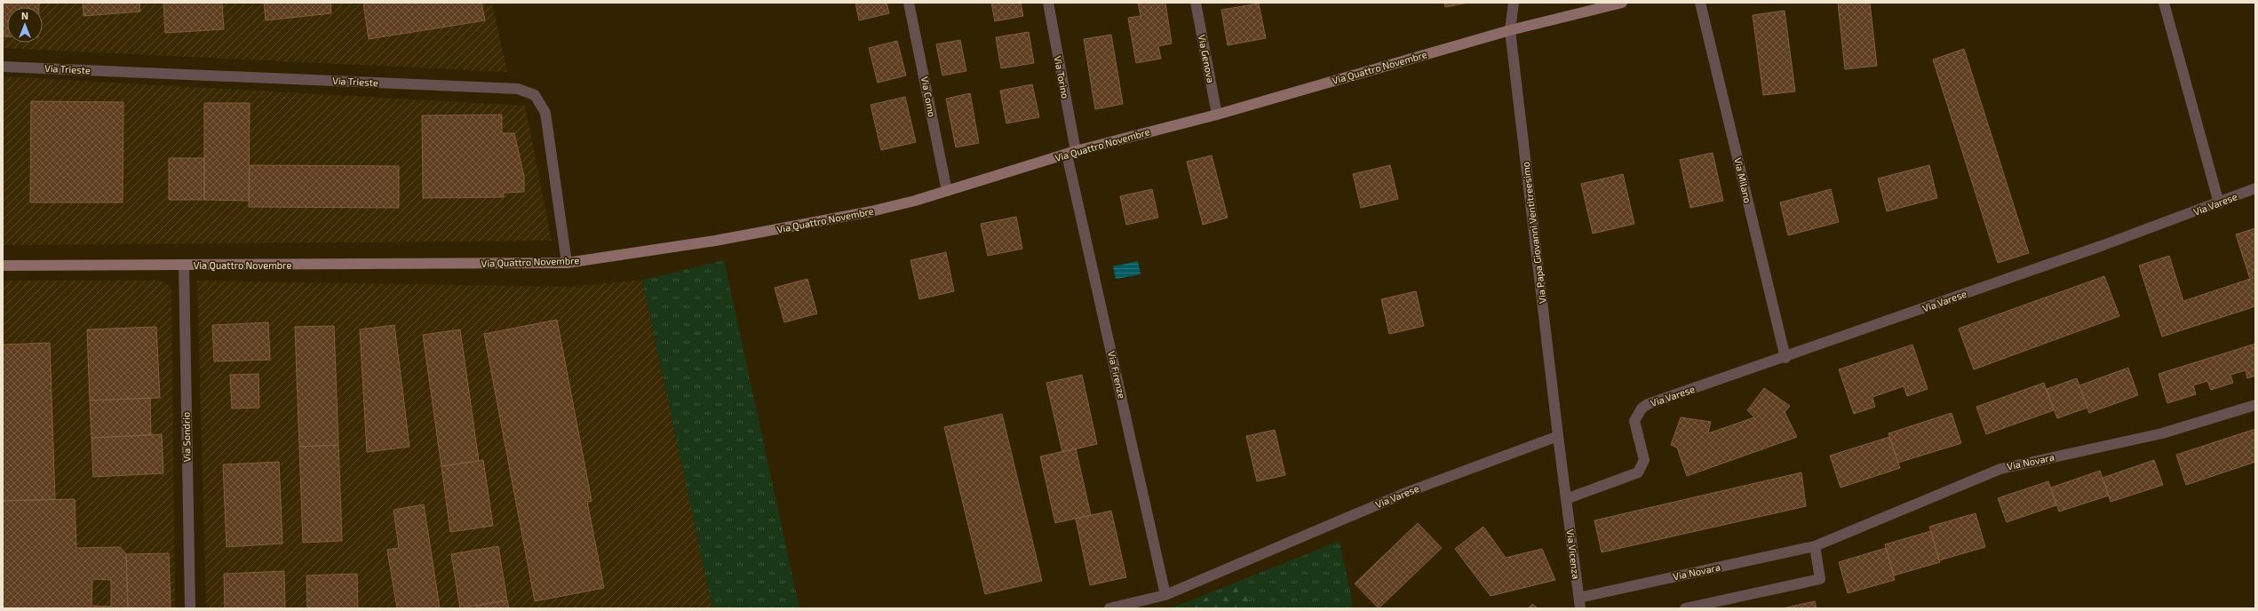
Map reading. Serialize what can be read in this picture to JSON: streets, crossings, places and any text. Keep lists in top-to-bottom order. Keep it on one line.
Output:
{"streets":{"street":["Via Genova","Via Quattro Novembre","Via Trieste","Via Torino","Via Como","Via Milano","Via Varese","Via Papa Giovanni Ventitreesimo","Via Firenze","Via Sondrio","Via Novara","Via Vicenza"]},"crossings":[["Via Genova","Via Quattro Novembre"],["Via Quattro Novembre","Via Trieste"],["Via Quattro Novembre","Via Torino"],["Via Quattro Novembre","Via Como"],["Via Quattro Novembre","Via Papa Giovanni Ventitreesimo"],["Via Quattro Novembre","Via Firenze"],["Via Quattro Novembre","Via Sondrio"],["Via Torino","Via Firenze"],["Via Milano","Via Varese"],["Via Varese","Via Papa Giovanni Ventitreesimo"],["Via Varese","Via Firenze"],["Via Varese","Via Vicenza"],["Via Novara","Via Vicenza"]],"north":"top"}
